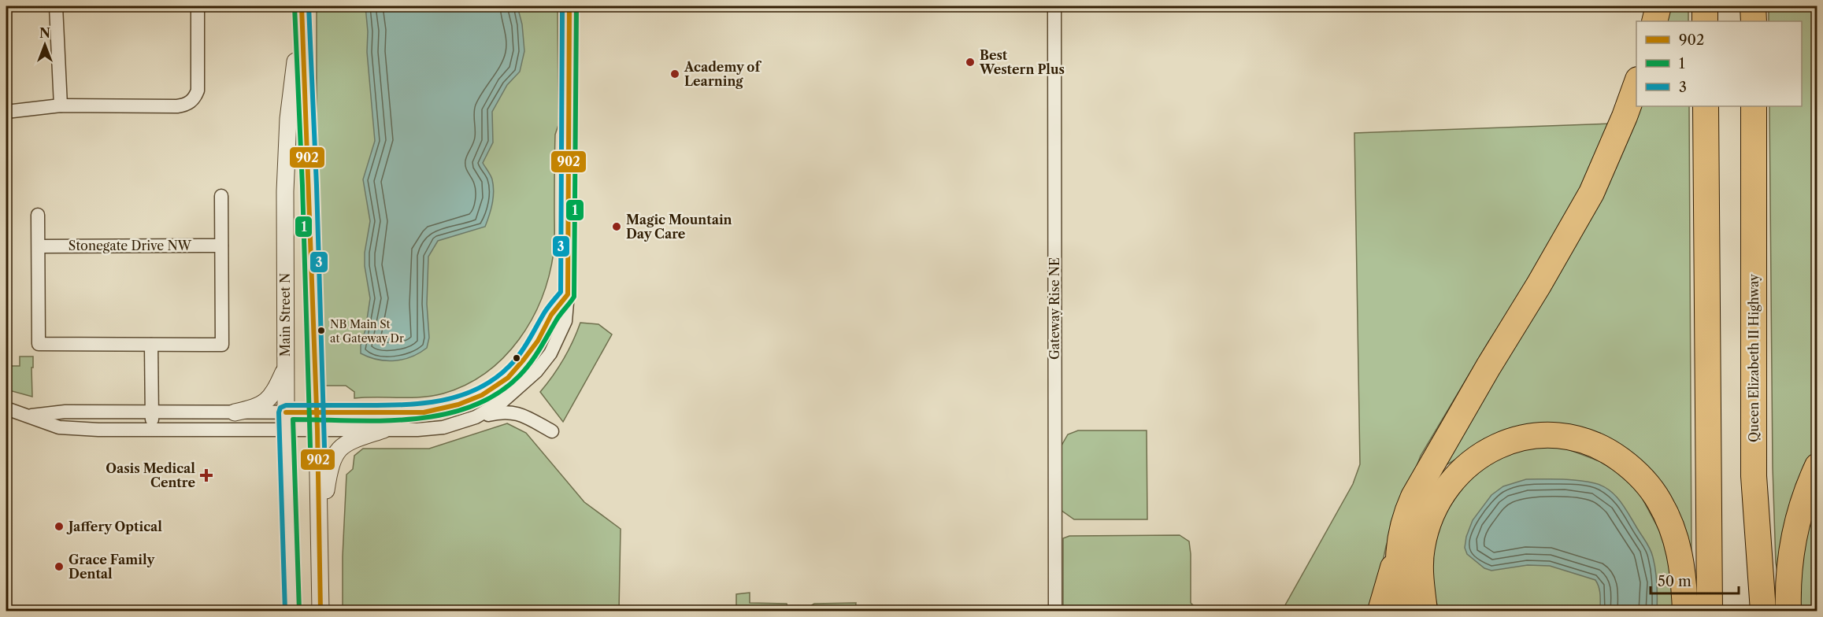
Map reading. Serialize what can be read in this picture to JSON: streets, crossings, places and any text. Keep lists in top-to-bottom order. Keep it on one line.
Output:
{"streets":{"highway":["Queen Elizabeth II Highway"],"street":["Stonegate Drive NW","Gateway Rise NE","Main Street N"]},"places":{"other":["Best Western Plus","Academy of Learning","Magic Mountain Day Care","NB Main St at Gateway Dr","Jaffery Optical","Grace Family Dental"],"health":["Oasis Medical Centre"]},"lines":["transit line 902","transit line 1","transit line 3"],"legend":["902","1","3"],"scale_bar":"50 m","north":"top"}
